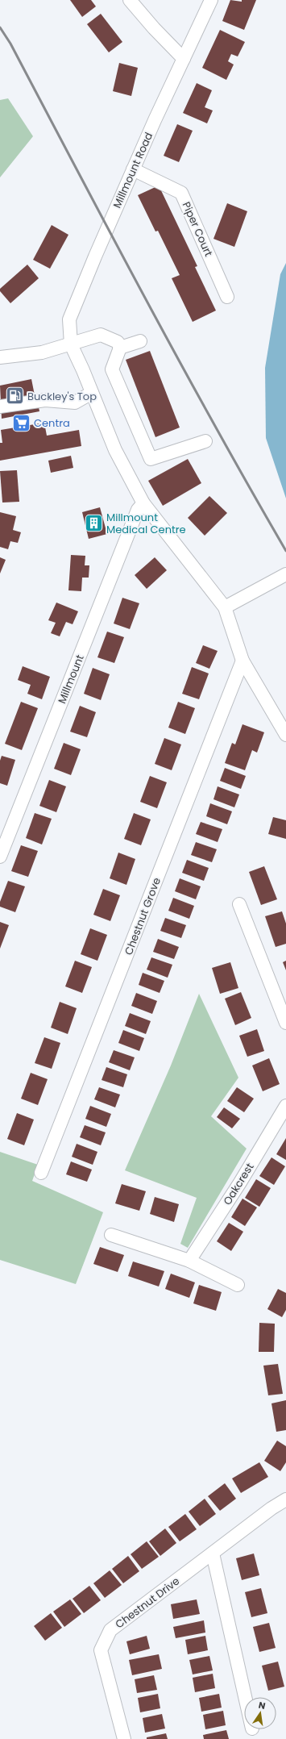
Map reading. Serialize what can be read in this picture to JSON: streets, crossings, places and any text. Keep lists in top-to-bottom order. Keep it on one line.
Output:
{"streets":{"street":["Millmount Road","Piper Court","Millmount","Chestnut Grove","Oakcrest","Chestnut Drive"]},"crossings":[["Millmount Road","Piper Court"],["Millmount Road","Millmount"],["Millmount Road","Chestnut Grove"]],"places":{"fuel station":["Buckley's Top"],"supermarket":["Centra"],"building":["Millmount Medical Centre"]},"north":"top"}
